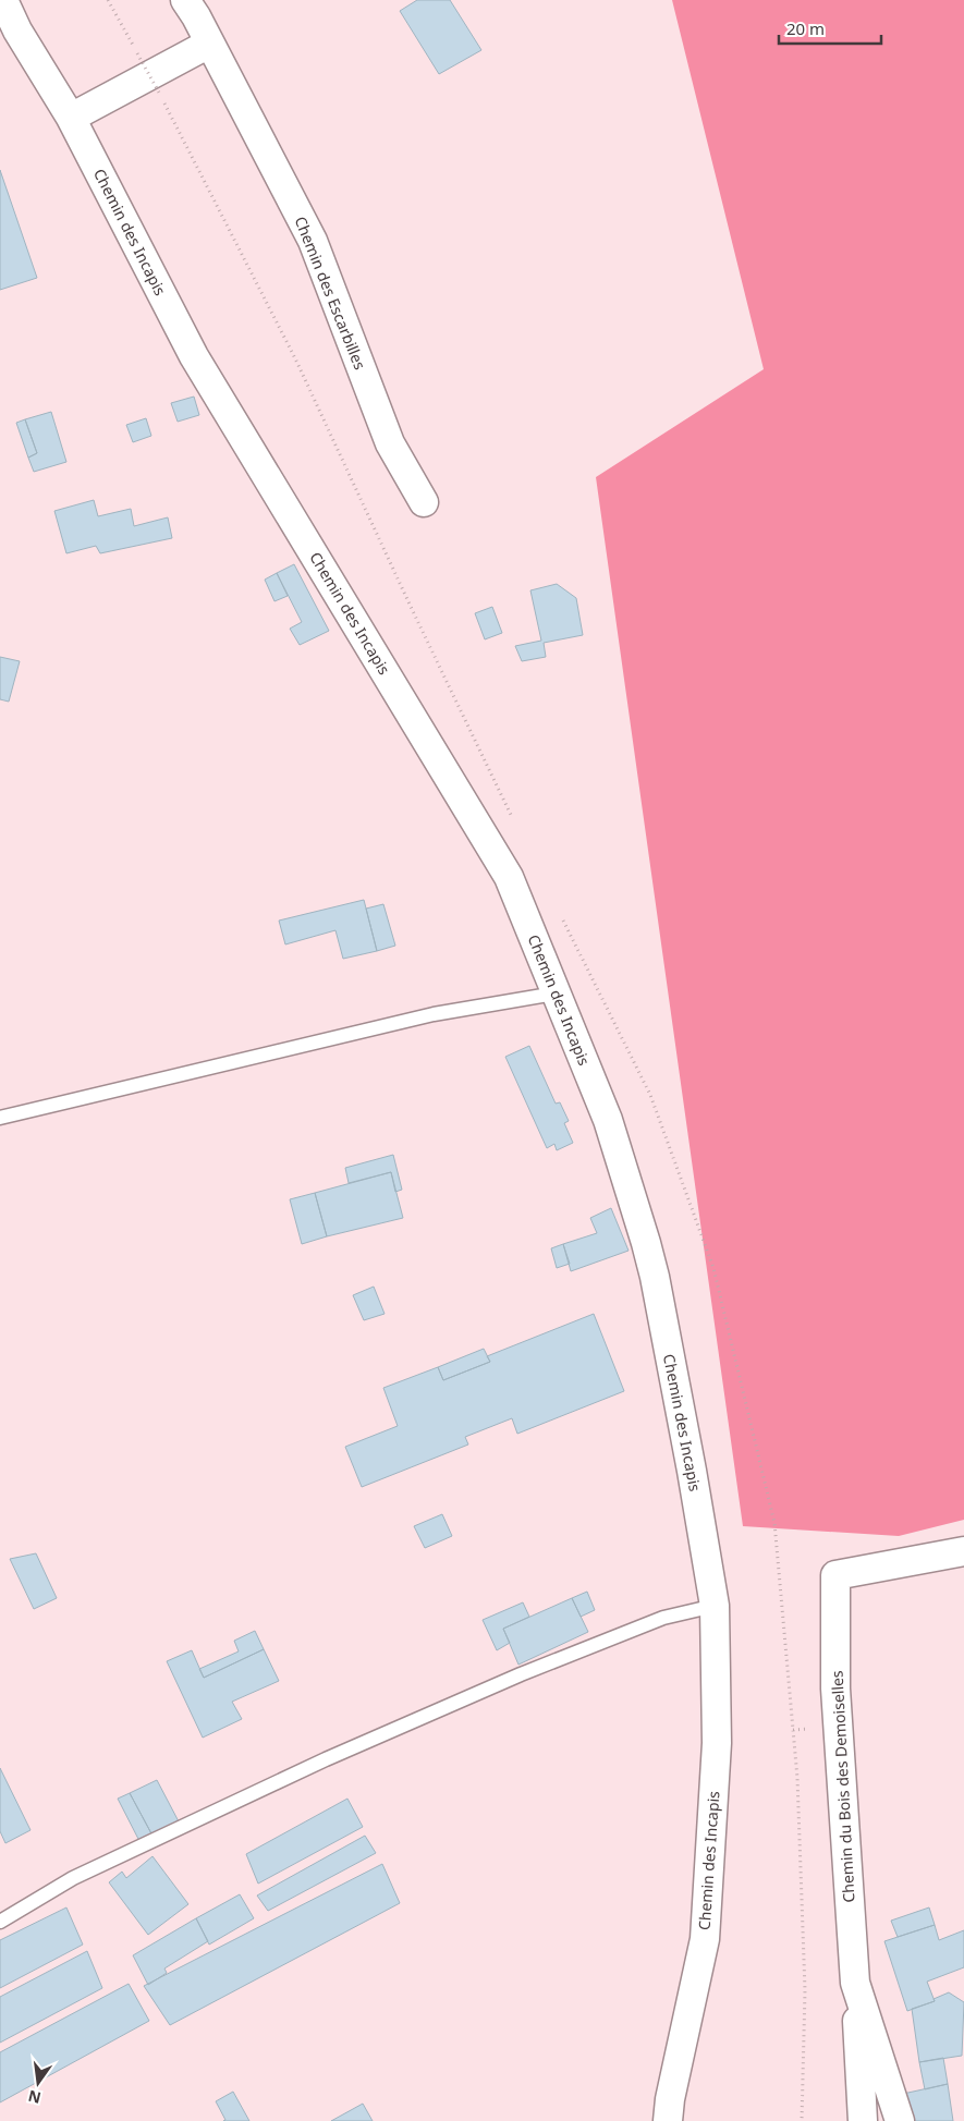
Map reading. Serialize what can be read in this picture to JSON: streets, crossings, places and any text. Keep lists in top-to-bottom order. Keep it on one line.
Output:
{"streets":{"street":["Chemin des Incapis","Chemin des Escarbilles","Chemin du Bois des Demoiselles"]},"scale_bar":"20 m","north":"bottom"}
